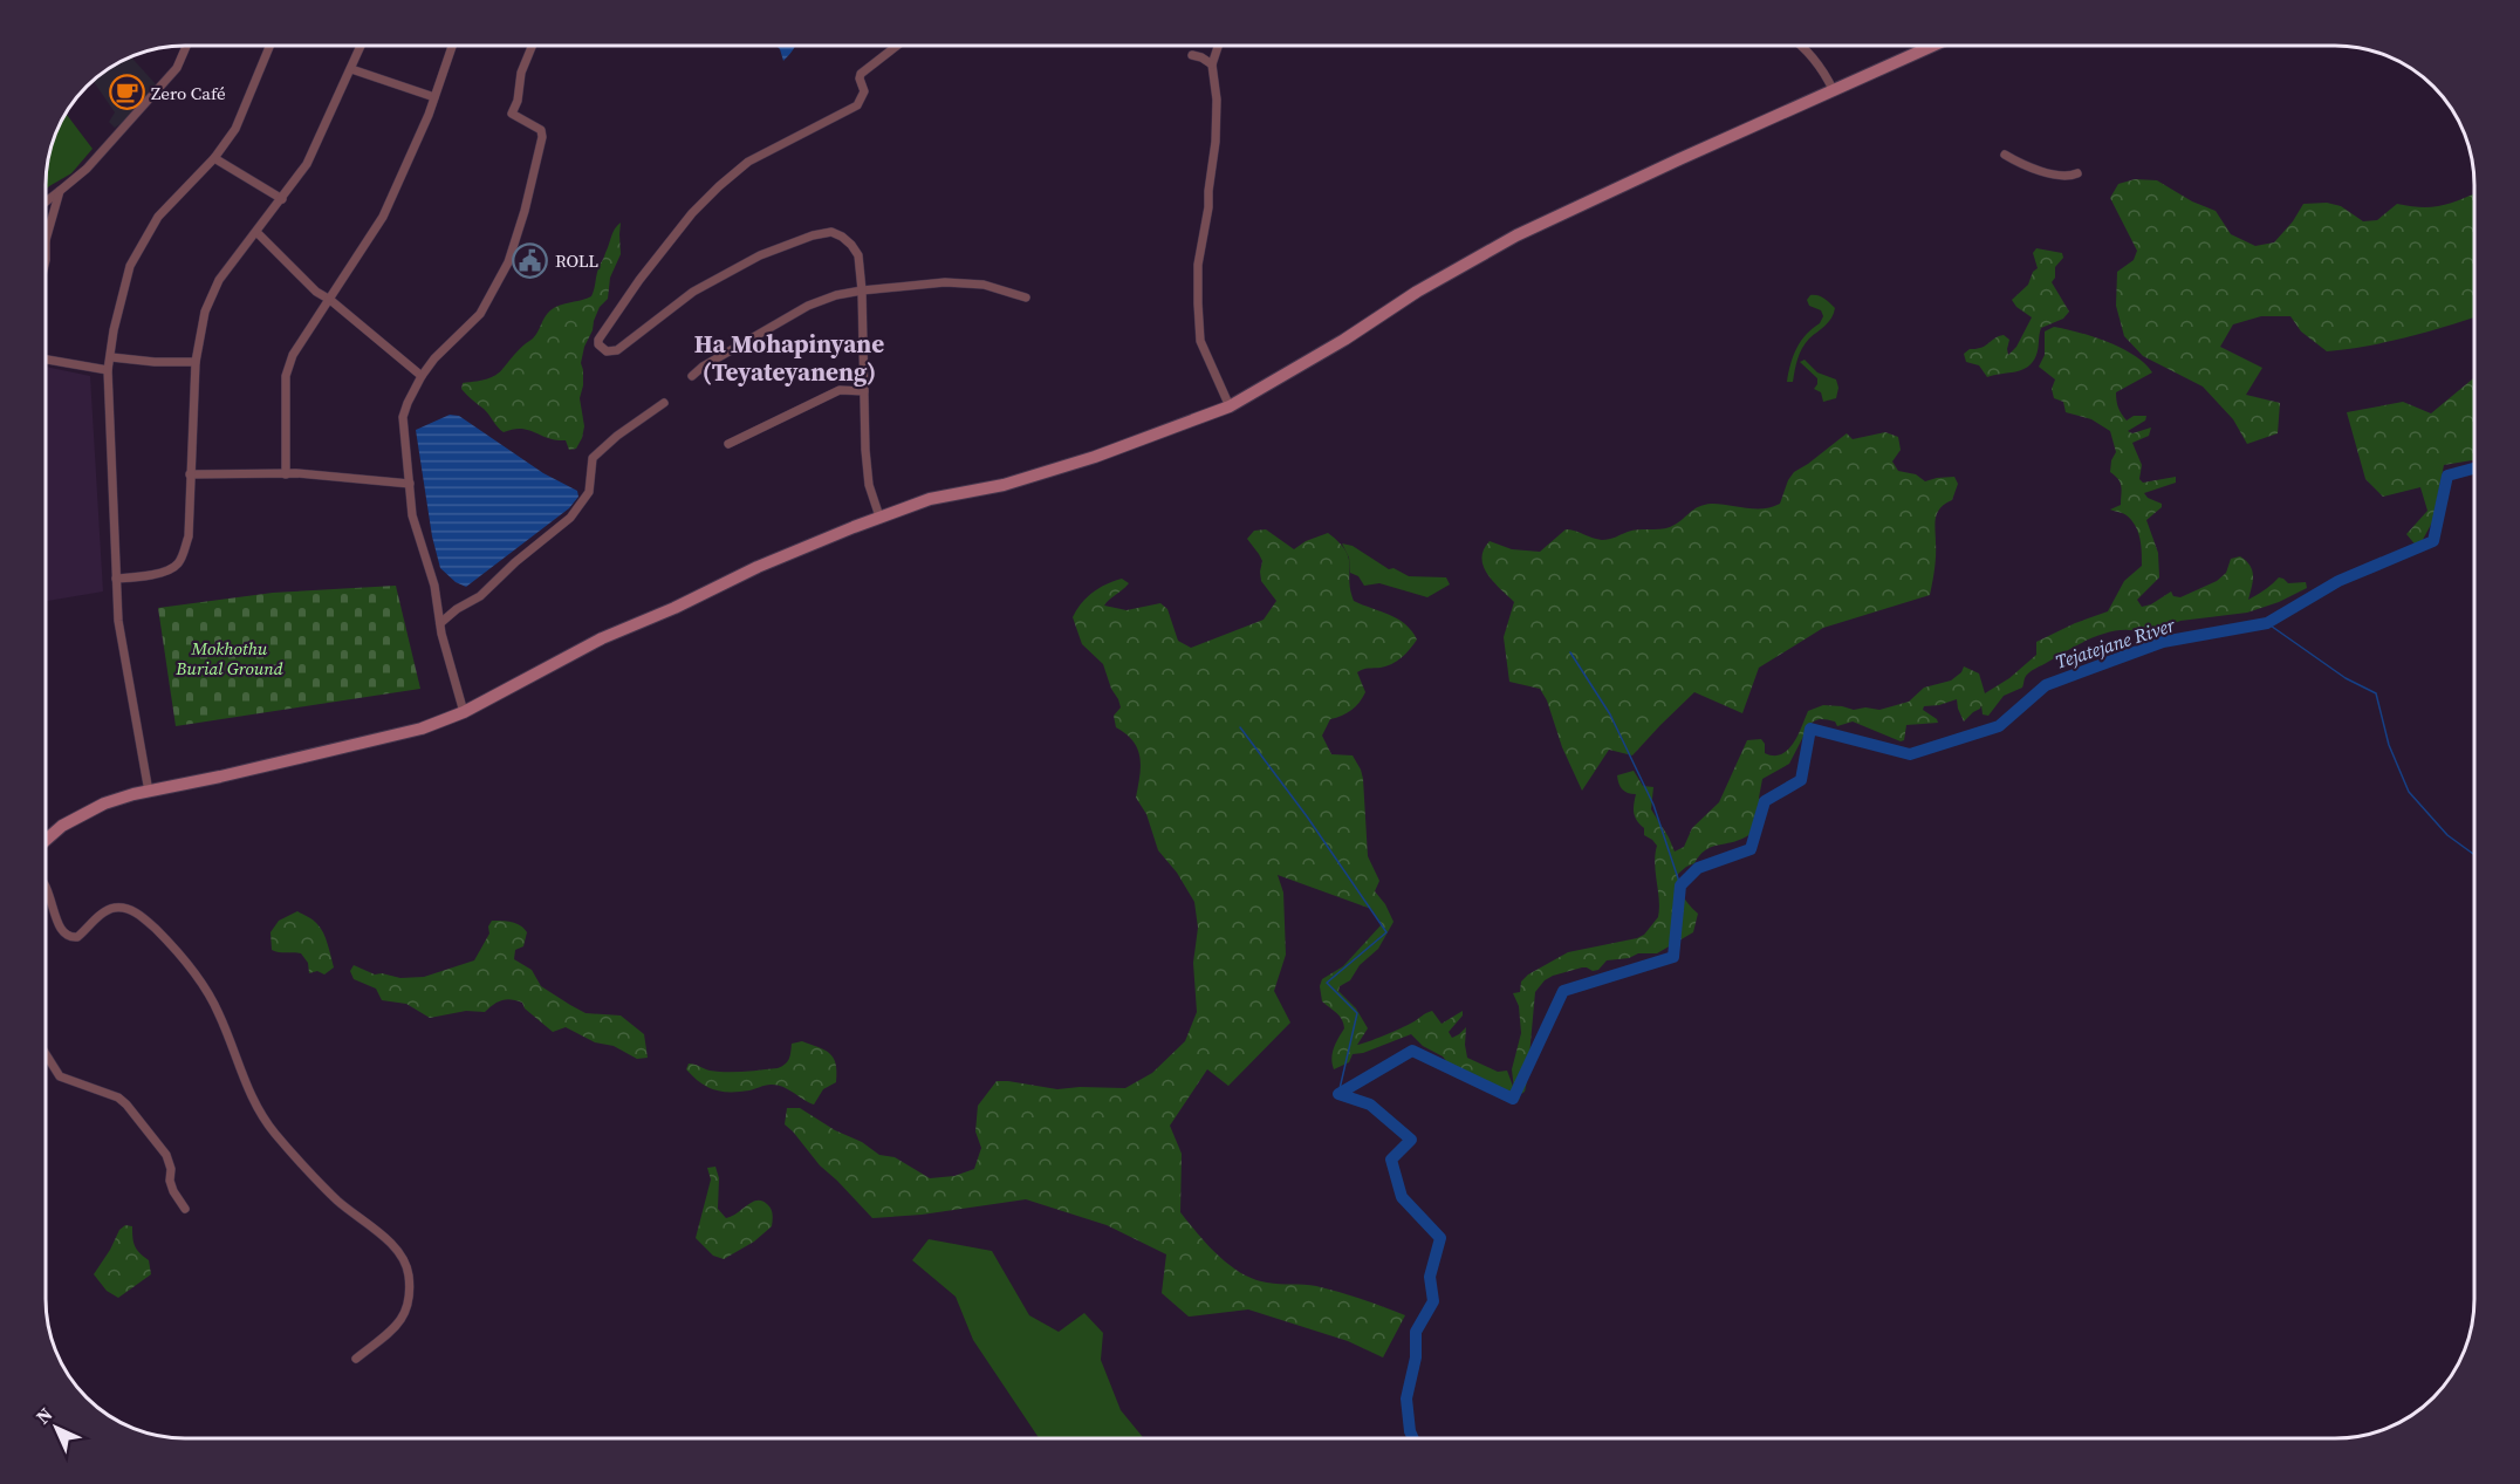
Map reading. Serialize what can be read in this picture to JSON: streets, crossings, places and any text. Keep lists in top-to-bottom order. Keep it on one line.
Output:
{"districts":["Ha Mohapinyane (Teyateyaneng)"],"water":["Tejatejane River"],"parks":["Mokhothu Burial Ground"],"places":{"cafe":["Zero Café"],"public building":["ROLL"]},"north":"top left"}
